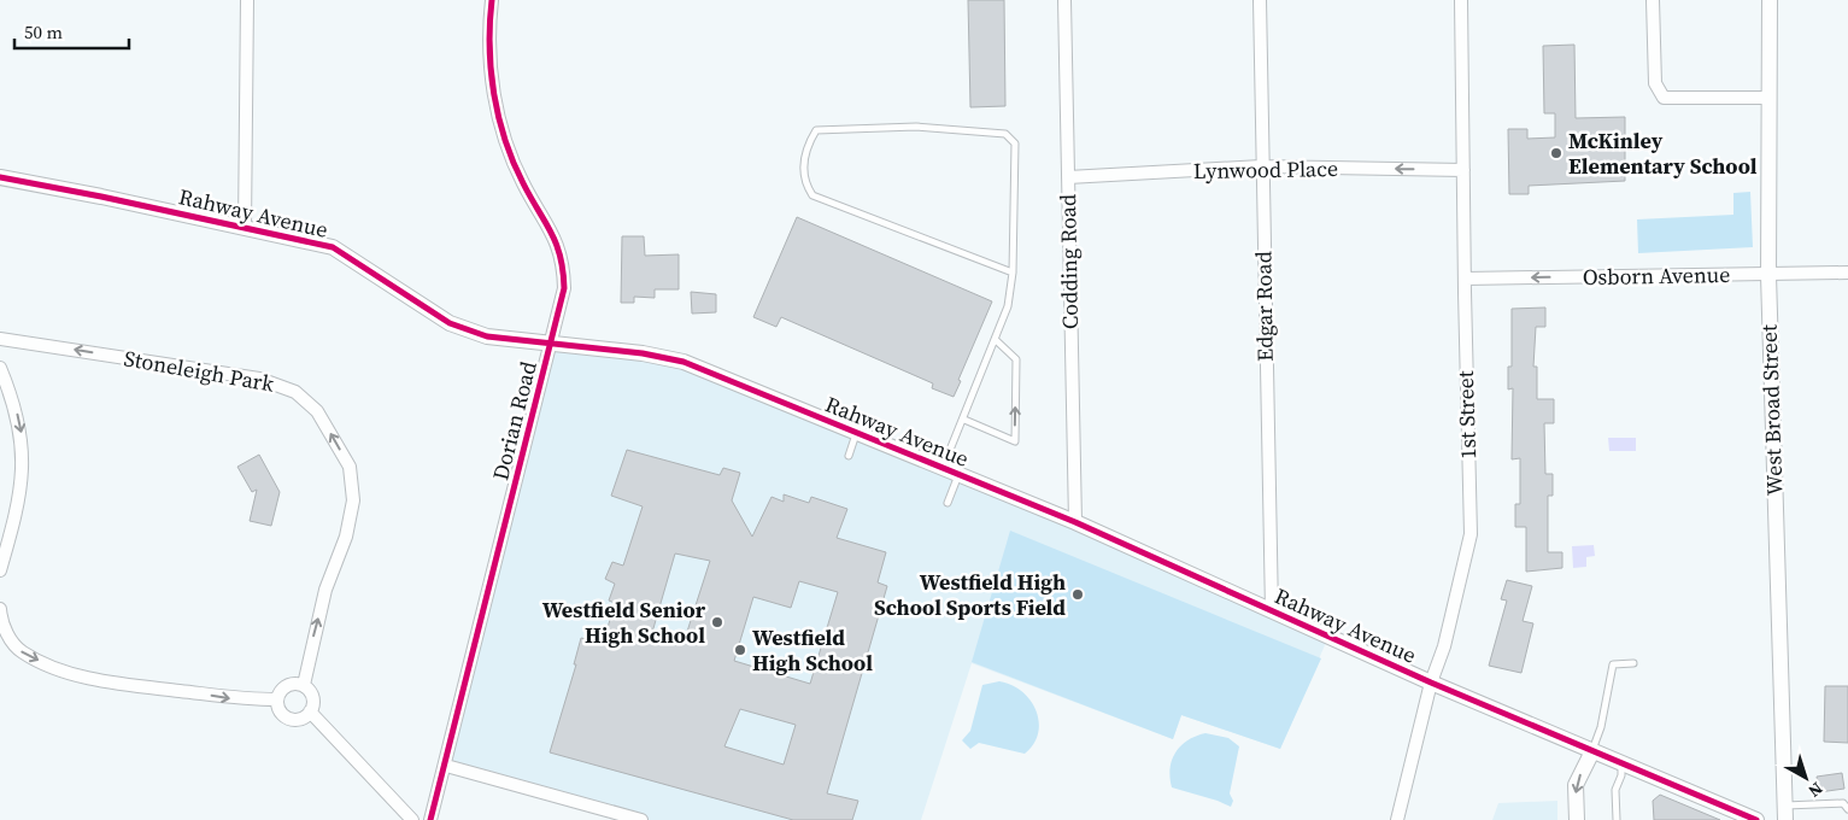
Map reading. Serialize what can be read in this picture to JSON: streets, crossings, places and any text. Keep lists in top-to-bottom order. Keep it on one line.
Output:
{"streets":{"street":["Lynwood Place","Rahway Avenue","Codding Road","Osborn Avenue","Edgar Road","Stoneleigh Park","West Broad Street","1st Street","Dorian Road"]},"crossings":[["Lynwood Place","Codding Road"],["Lynwood Place","Edgar Road"],["Lynwood Place","1st Street"],["Rahway Avenue","Codding Road"],["Rahway Avenue","Edgar Road"],["Rahway Avenue","1st Street"],["Rahway Avenue","Dorian Road"],["Osborn Avenue","West Broad Street"],["Osborn Avenue","1st Street"]],"one_way":["Lynwood Place","Osborn Avenue"],"places":["McKinley Elementary School","Westfield High School Sports Field","Westfield Senior High School","Westfield High School"],"scale_bar":"50 m","north":"bottom right"}
